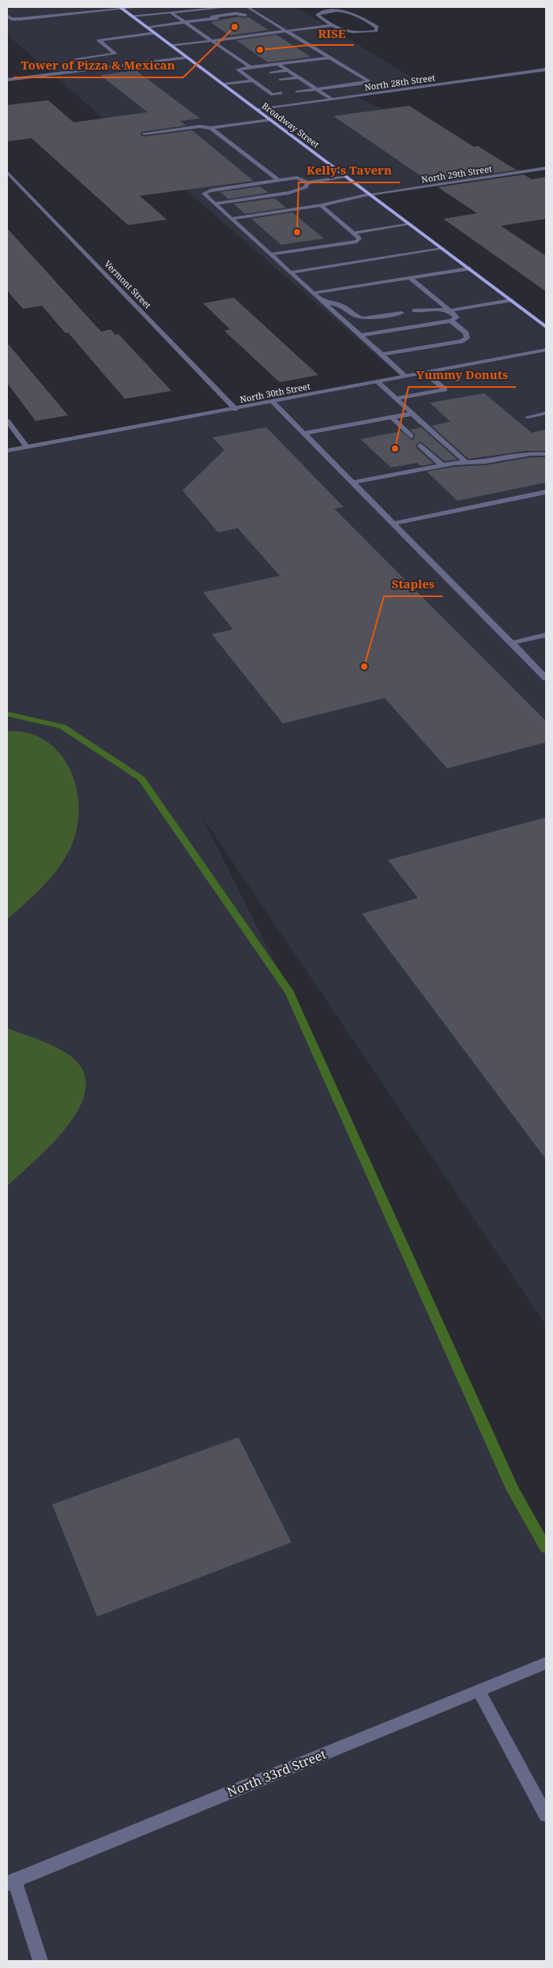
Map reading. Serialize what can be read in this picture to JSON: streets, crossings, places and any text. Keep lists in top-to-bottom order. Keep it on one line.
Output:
{"streets":{"main road":["Broadway Street"],"street":["North 28th Street","North 29th Street","Vermont Street","North 30th Street","North 33rd Street"]},"crossings":[["North 28th Street","Broadway Street"],["Broadway Street","North 29th Street"],["Vermont Street","North 30th Street"]],"places":["Tower of Pizza & Mexican","RISE","Kelly's Tavern","Yummy Donuts","Staples"]}
